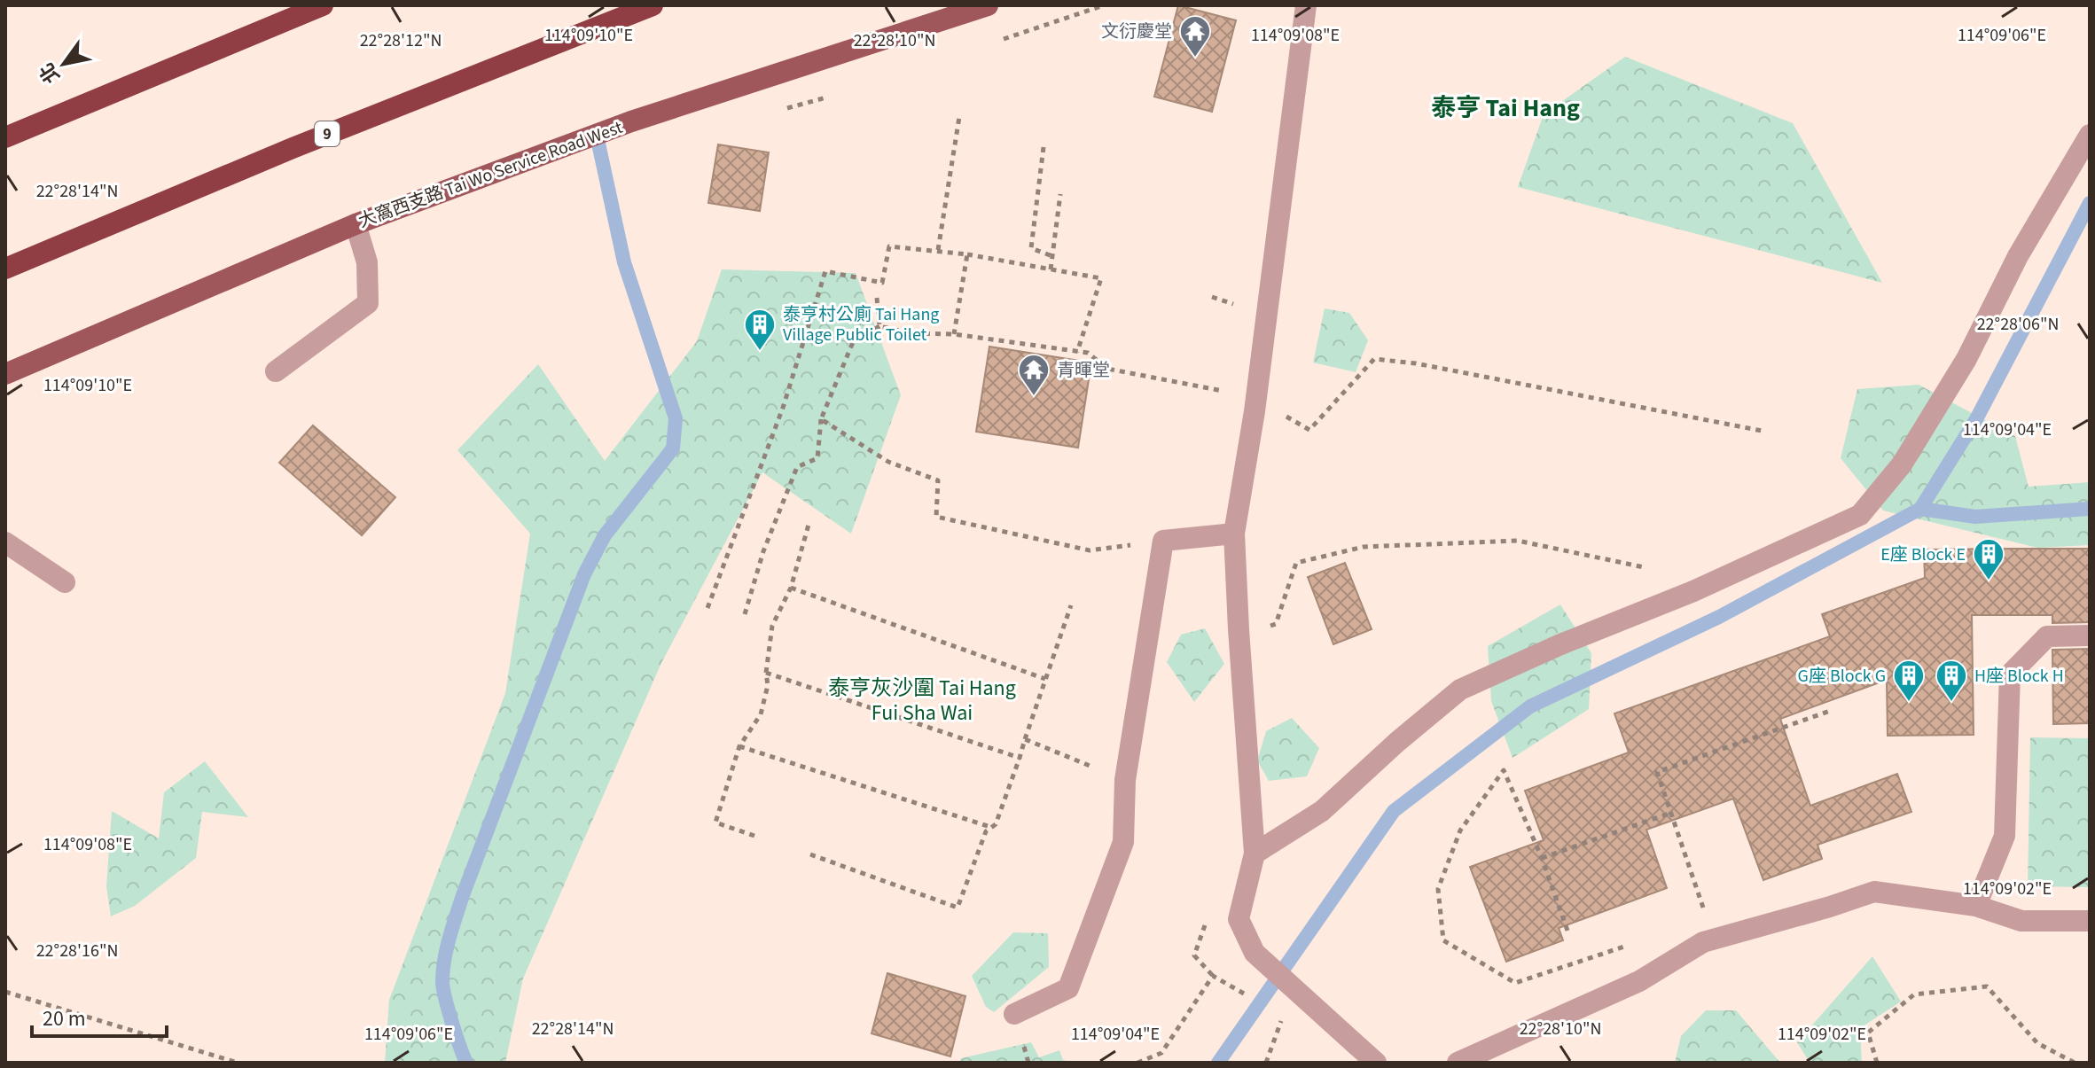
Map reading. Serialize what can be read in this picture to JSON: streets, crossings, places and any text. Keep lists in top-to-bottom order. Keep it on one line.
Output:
{"streets":{"highway":["9"],"main road":["大窩西支路 Tai Wo Service Road West"]},"districts":["泰亨 Tai Hang","泰亨灰沙圍 Tai Hang Fui Sha Wai"],"places":{"temple":["文衍慶堂","青暉堂"],"building":["泰亨村公廁 Tai Hang Village Public Toilet","E座 Block E","G座 Block G","H座 Block H"]},"scale_bar":"20 m","north":"bottom left","coordinates":["114°09'10\"E","114°09'08\"E","114°09'06\"E","22°28'12\"N","22°28'10\"N","22°28'14\"N","22°28'06\"N","114°09'04\"E","114°09'02\"E","22°28'16\"N"]}
